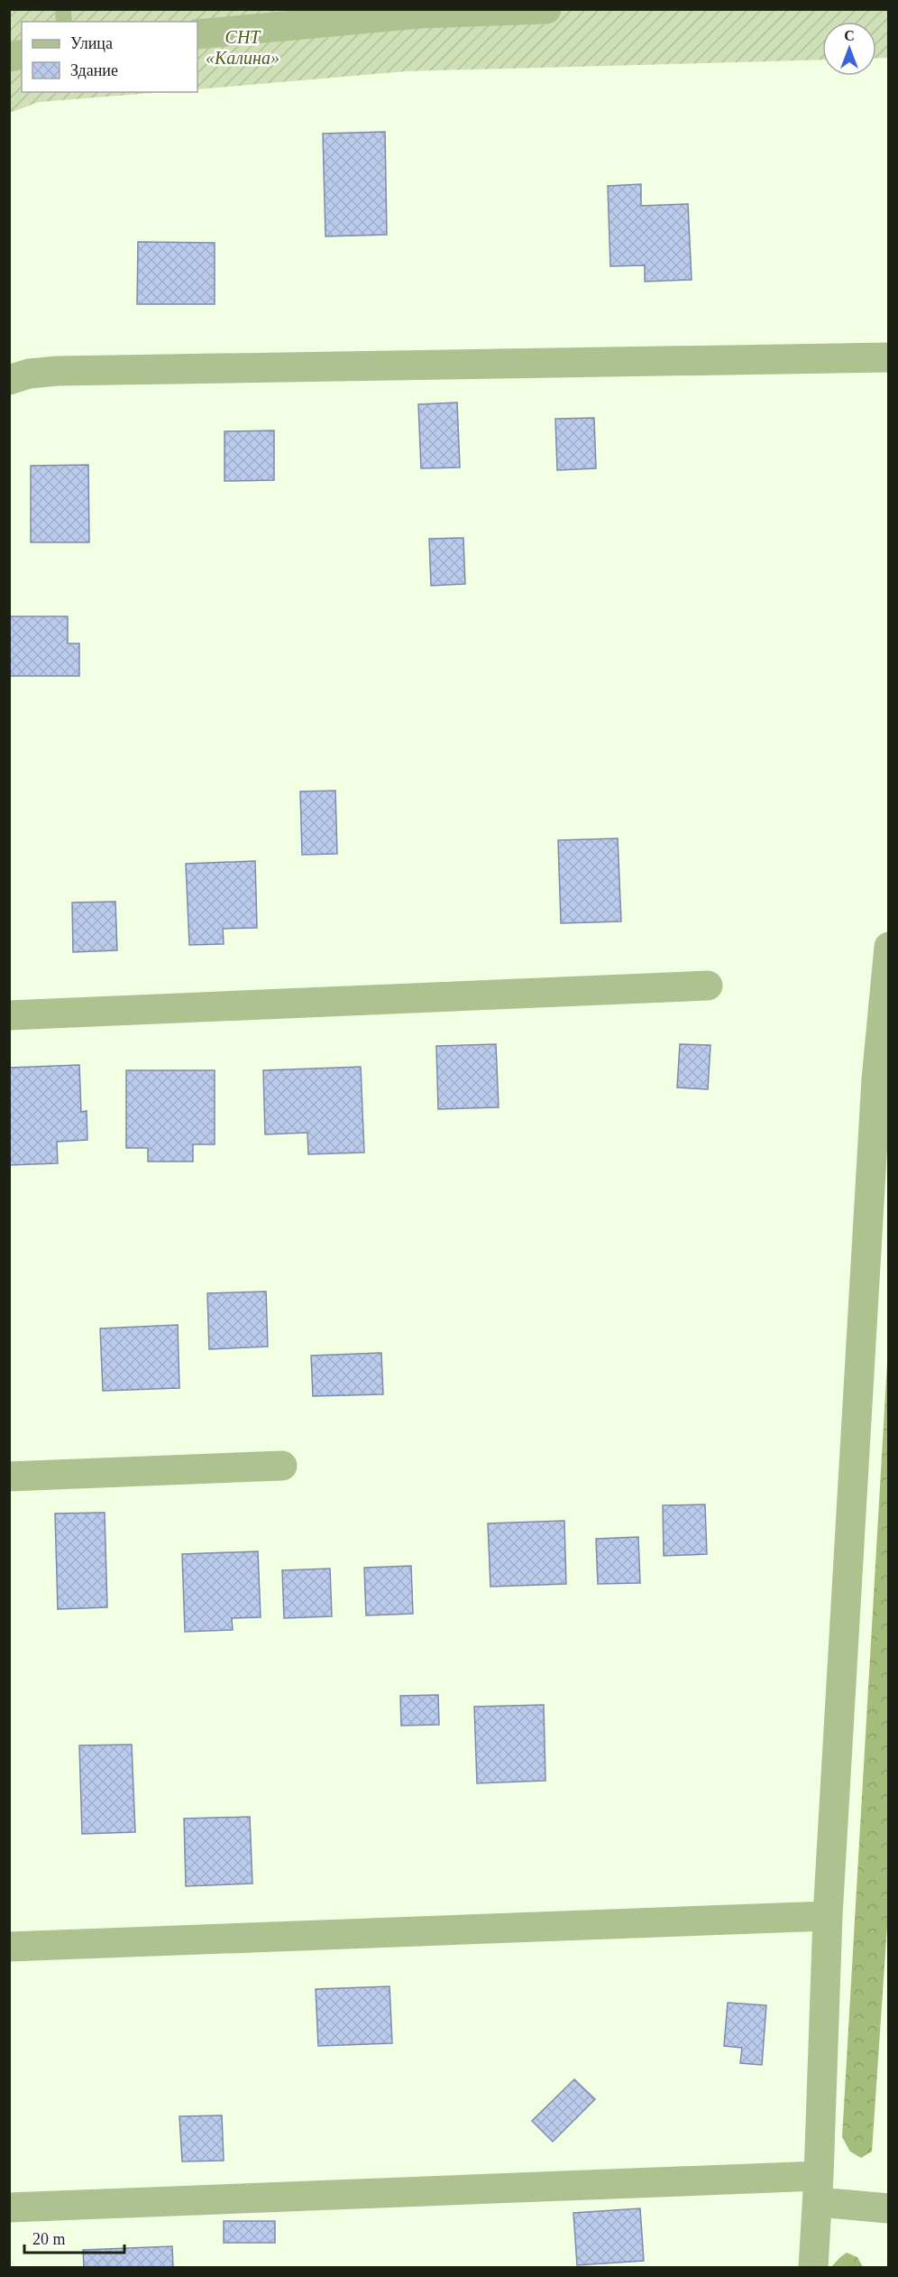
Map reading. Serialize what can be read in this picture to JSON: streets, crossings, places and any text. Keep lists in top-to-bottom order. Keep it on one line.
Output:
{"parks":["СНТ «Калина»"],"legend":["Улица","Здание"],"scale_bar":"20 m","north":"top"}
